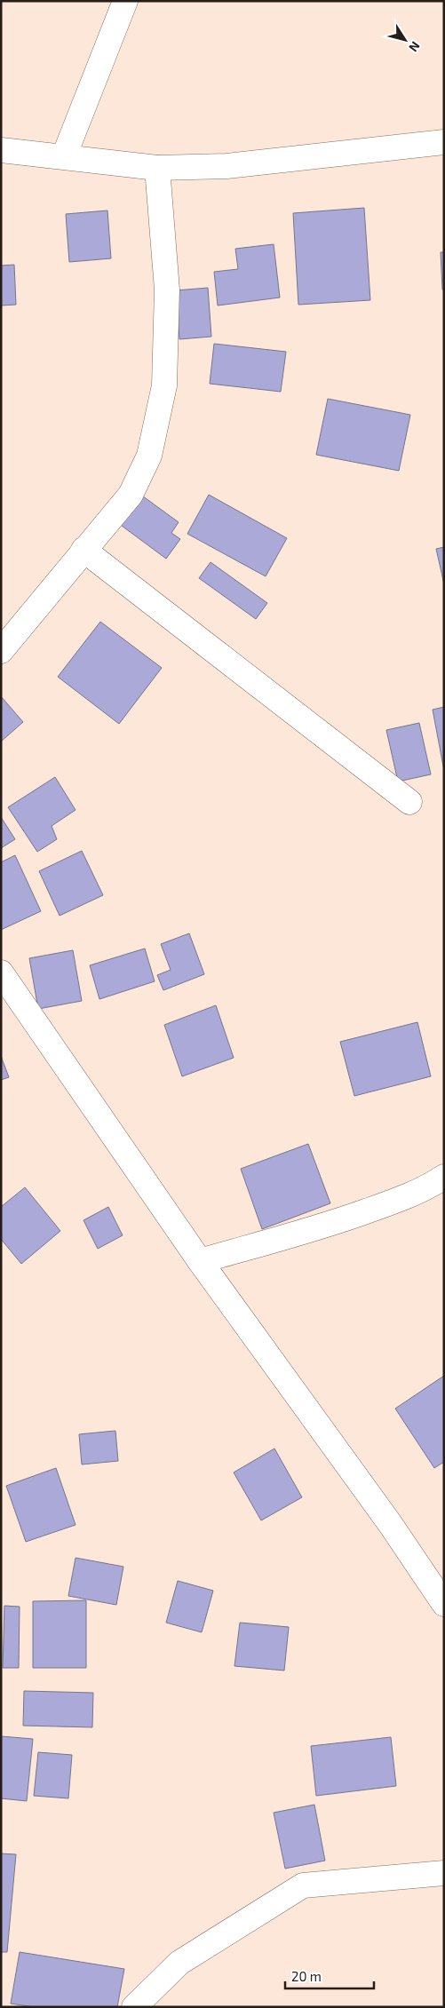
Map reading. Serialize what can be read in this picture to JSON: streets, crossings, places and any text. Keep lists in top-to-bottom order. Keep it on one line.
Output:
{"scale_bar":"20 m","north":"bottom right"}
